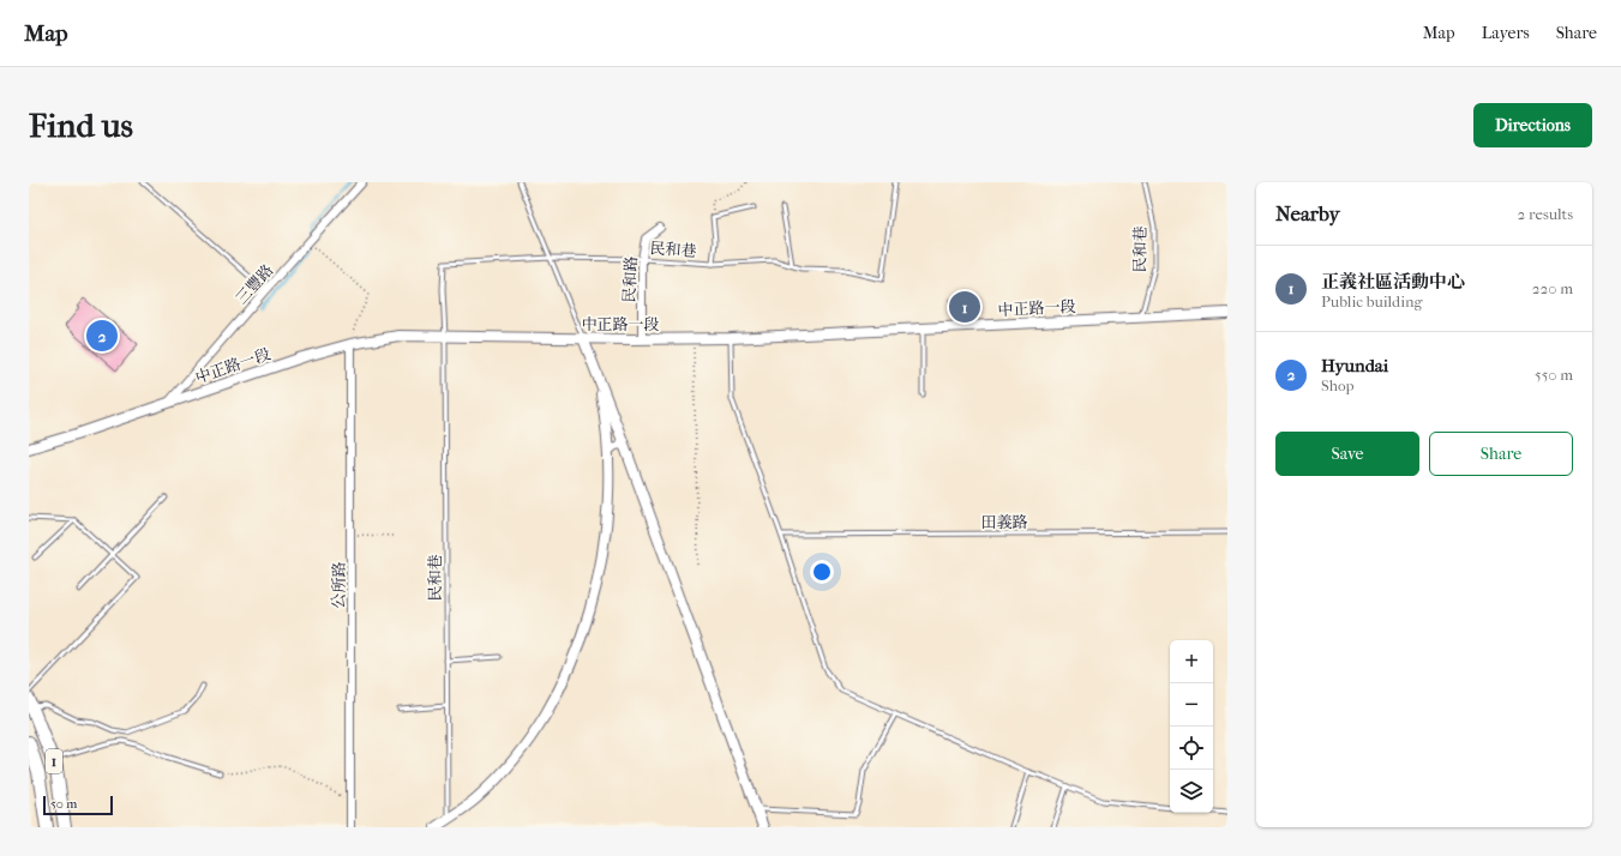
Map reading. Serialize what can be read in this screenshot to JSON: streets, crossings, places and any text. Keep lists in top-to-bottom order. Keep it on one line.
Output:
{"streets":{"main road":["1"],"street":["民和路","三豐路","中正路一段","公所路"],"lane":["民和巷","田義路"]},"crossings":[["民和巷","民和路"],["民和巷","中正路一段"],["民和路","中正路一段"],["三豐路","中正路一段"],["中正路一段","公所路"]],"scale_bar":"50 m","page":{"header":"Map","nav":["Map","Layers","Share"],"buttons":["Directions",["Save","Share"]],"title":"Find us","heading":["Nearby","2 results"],"list":[{"mark":"1","name":"正義社區活動中心","note":"Public building","value":"220 m"},{"mark":"2","name":"Hyundai","note":"Shop","value":"550 m"}],"pins":["1","2"],"map_buttons":["+","−"],"scale":"50 m"}}
